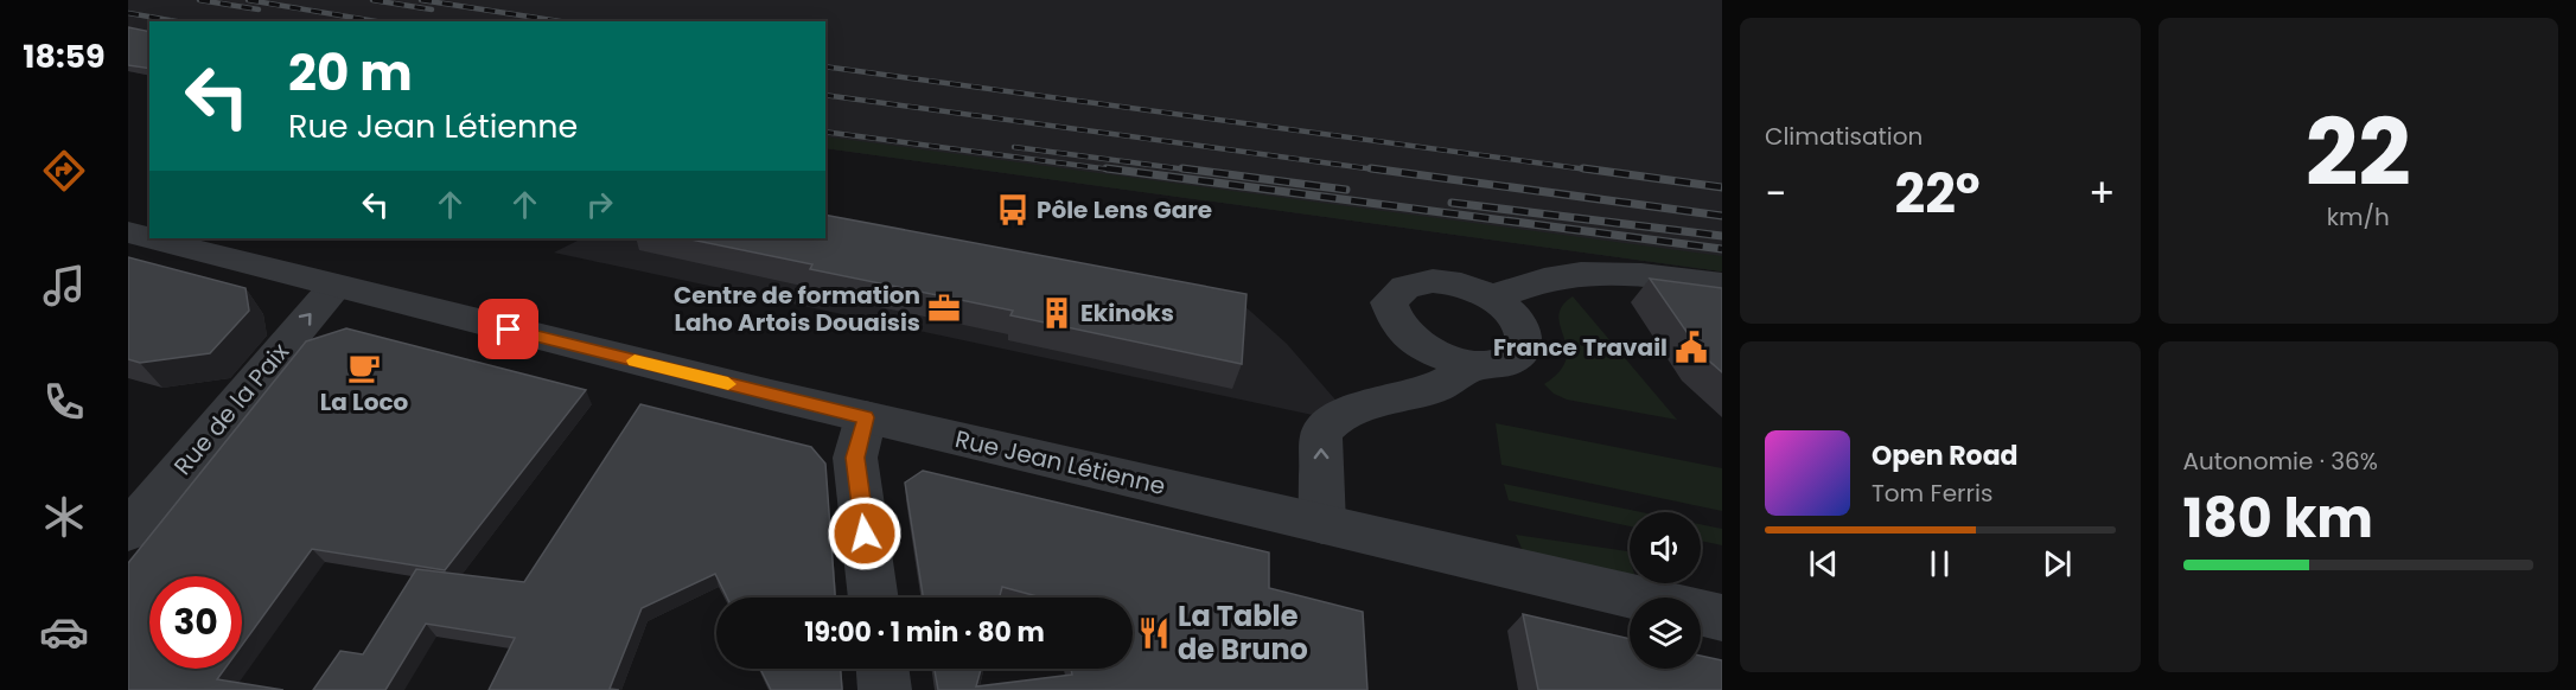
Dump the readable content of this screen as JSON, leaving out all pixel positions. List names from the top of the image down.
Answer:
{
  "streets": {
    "street": ["Rue de la Paix", "Rue Jean Létienne"]
  },
  "crossings": [
    ["Rue de la Paix", "Rue Jean Létienne"]
  ],
  "one_way": ["Rue de la Paix"],
  "places": {
    "bus stop": ["Pôle Lens Gare"],
    "office": ["Centre de formation Laho Artois Douaisis"],
    "building": ["Ekinoks"],
    "public building": ["France Travail"],
    "cafe": ["La Loco"],
    "restaurant": ["La Table de Bruno"]
  },
  "page": {
    "tabs": "18:59",
    "tile": [
      "Climatisation",
      ["22", "km/h"],
      ["Autonomie · 36%", "180 km"]
    ],
    "turn": ["20 m", "Rue Jean Létienne"],
    "heat": ["−", "22°", "+"],
    "song": ["Open Road", "Tom Ferris"],
    "limit": "30",
    "trip": "19:00 · 1 min · 80 m"
  }
}
